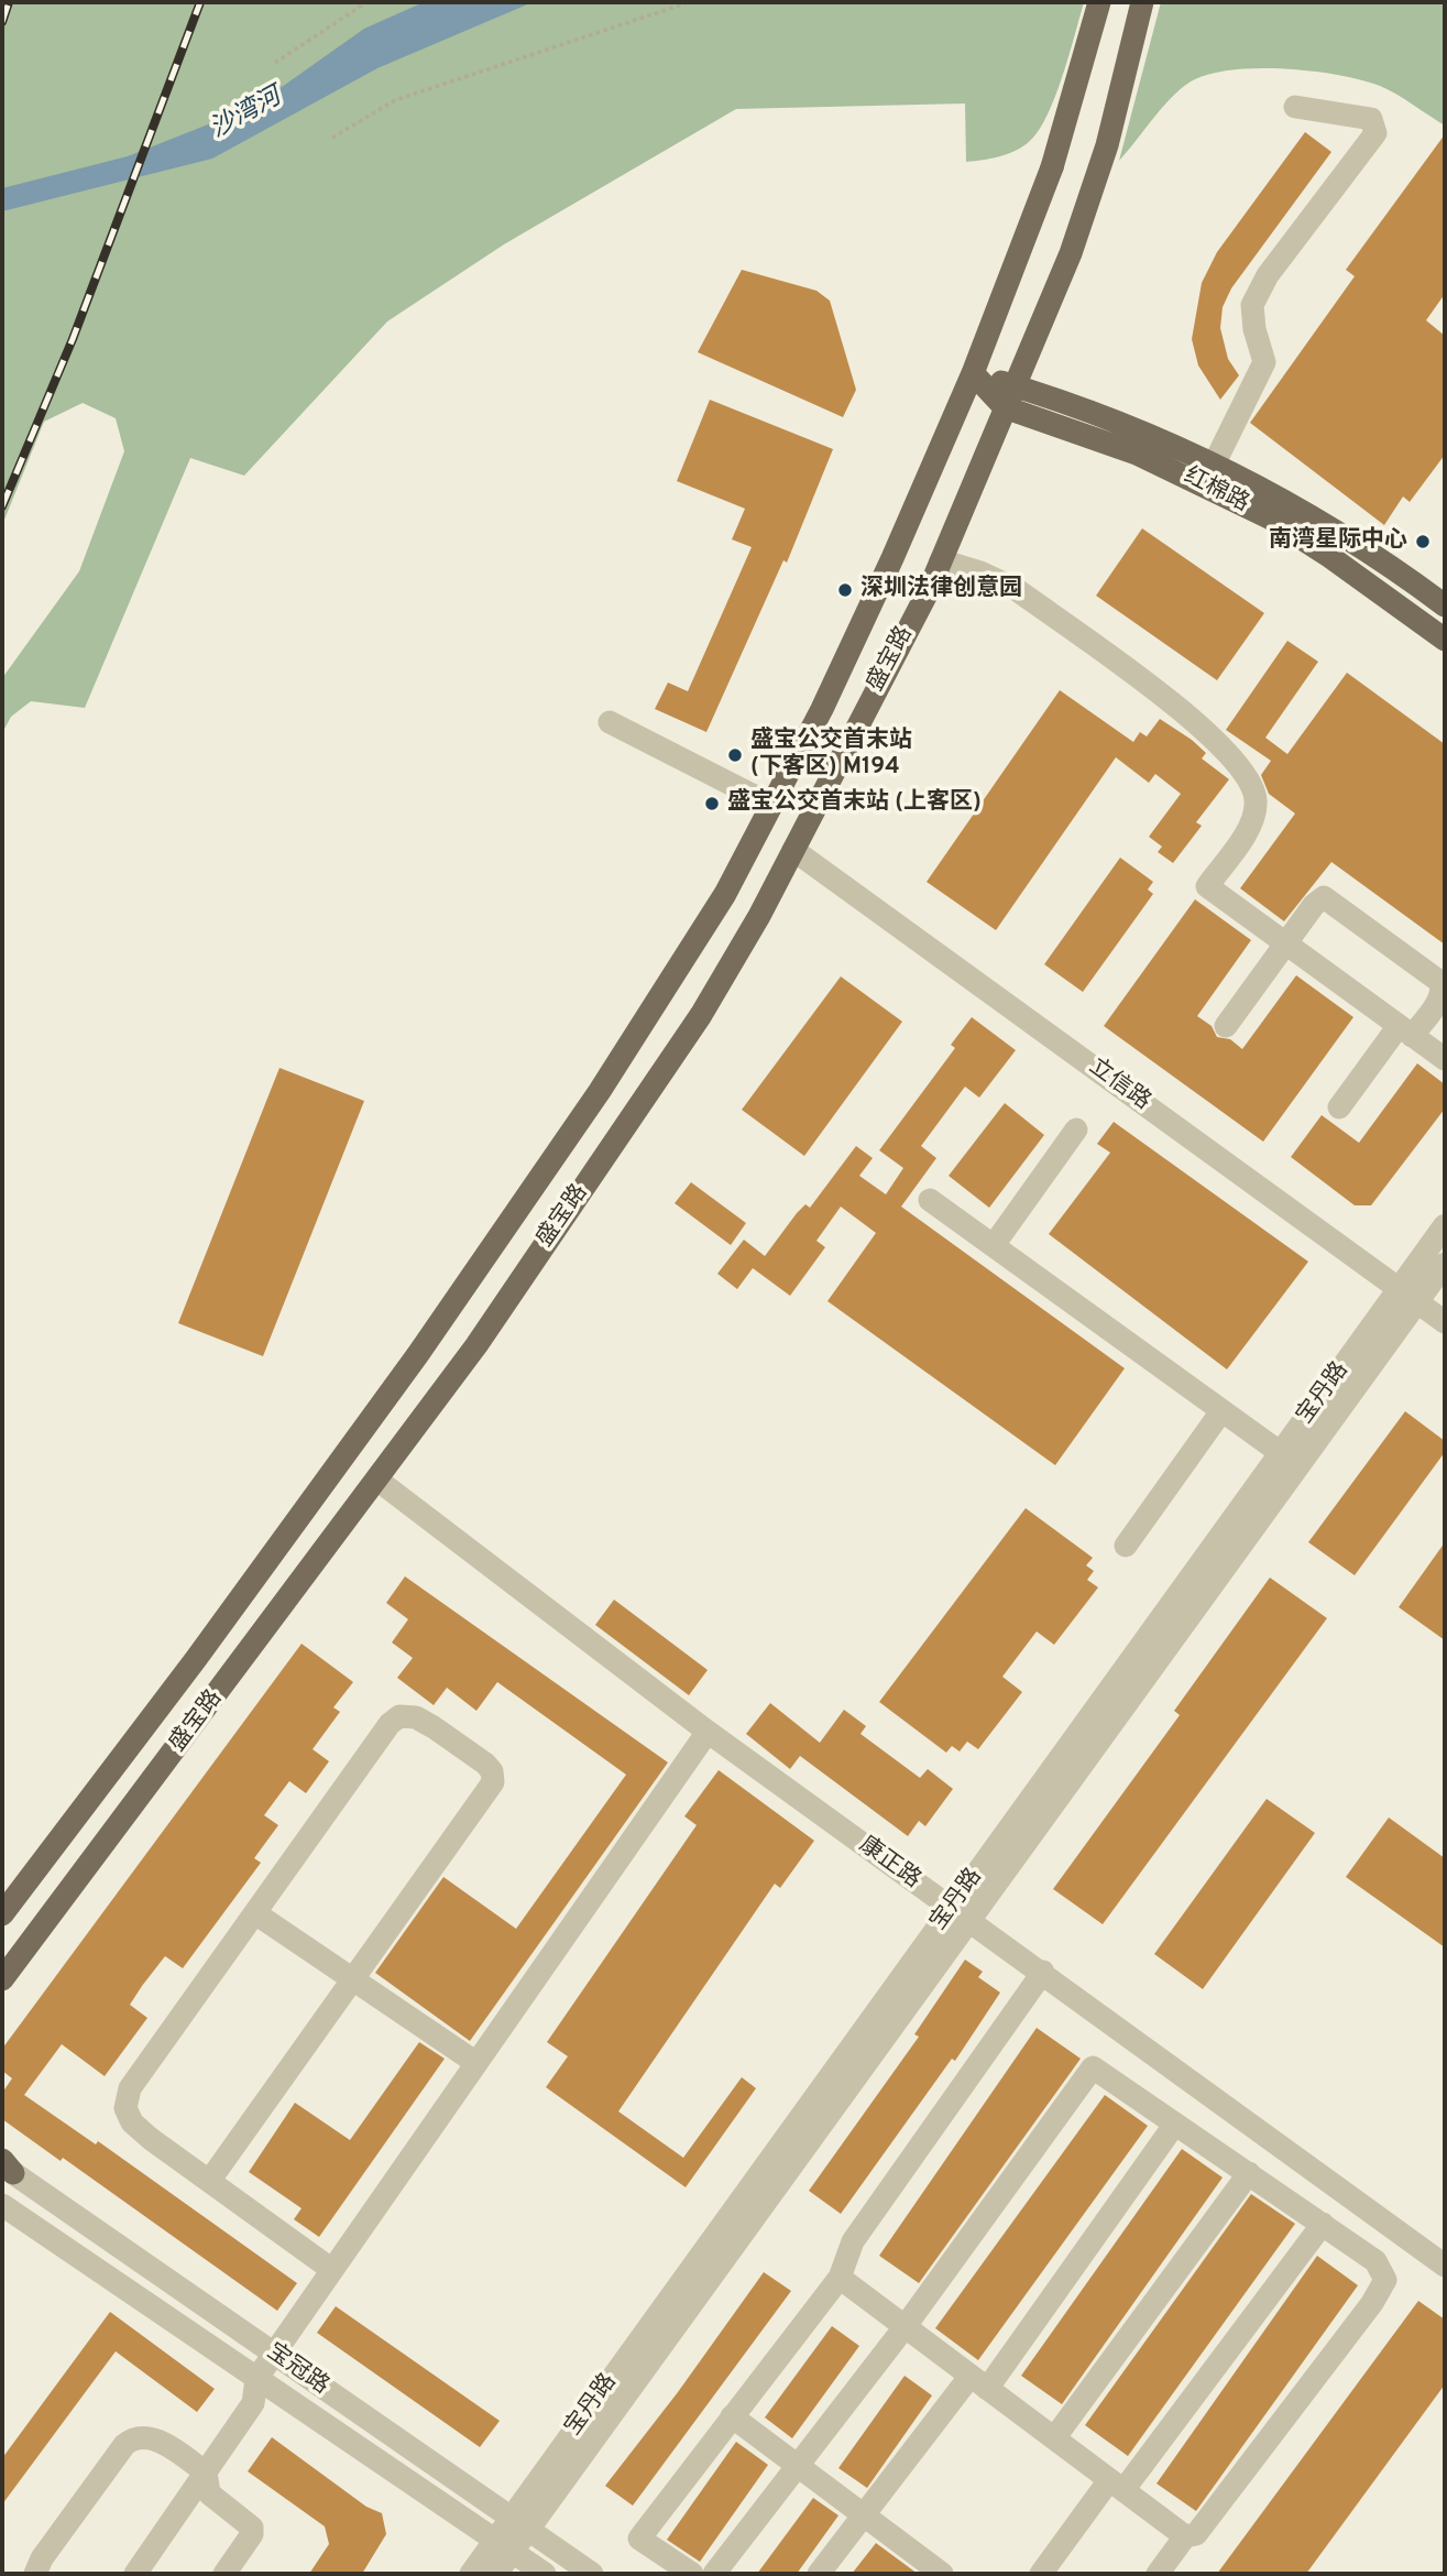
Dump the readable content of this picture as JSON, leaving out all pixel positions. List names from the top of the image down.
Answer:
{
  "streets": {
    "main road": ["红棉路", "盛宝路"],
    "street": [
      "立信路",
      "宝丹路",
      "康正路",
      "宝冠路"
    ]
  },
  "crossings": [
    ["红棉路", "盛宝路"],
    ["盛宝路", "立信路"],
    ["盛宝路", "康正路"],
    ["立信路", "宝丹路"],
    ["宝丹路", "康正路"],
    ["宝丹路", "宝冠路"]
  ],
  "water": ["沙湾河"],
  "places": [
    "南湾星际中心",
    "深圳法律创意园",
    "盛宝公交首末站 (下客区) M194",
    "盛宝公交首末站 (上客区)"
  ]
}
